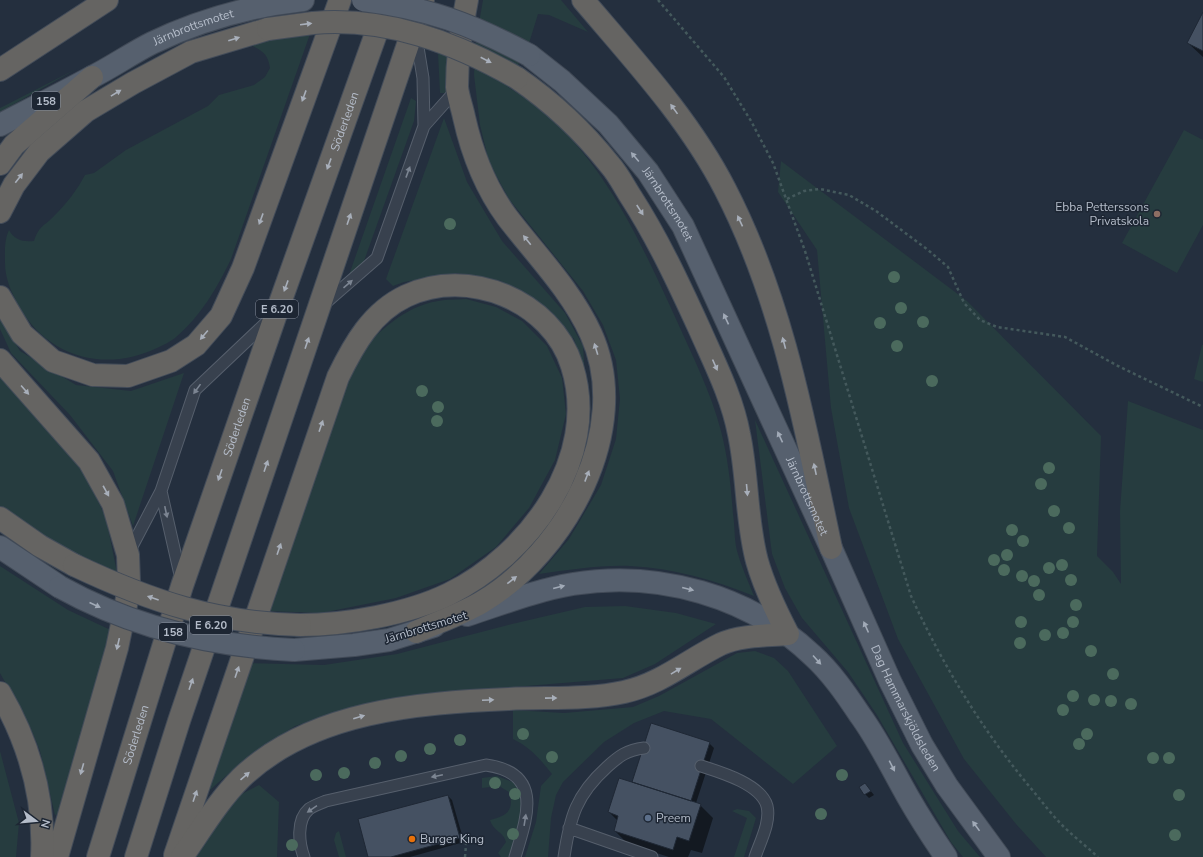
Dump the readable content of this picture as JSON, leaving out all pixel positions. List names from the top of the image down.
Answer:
{
  "streets": {
    "highway": ["Söderleden", "E 6.20"],
    "main road": ["Järnbrottsmotet", "158", "Dag Hammarskjöldsleden"]
  },
  "crossings": [
    ["Järnbrottsmotet", "158"],
    ["Järnbrottsmotet", "Dag Hammarskjöldsleden"]
  ],
  "places": ["Ebba Petterssons Privatskola", "Preem", "Burger King"],
  "north": "right"
}
